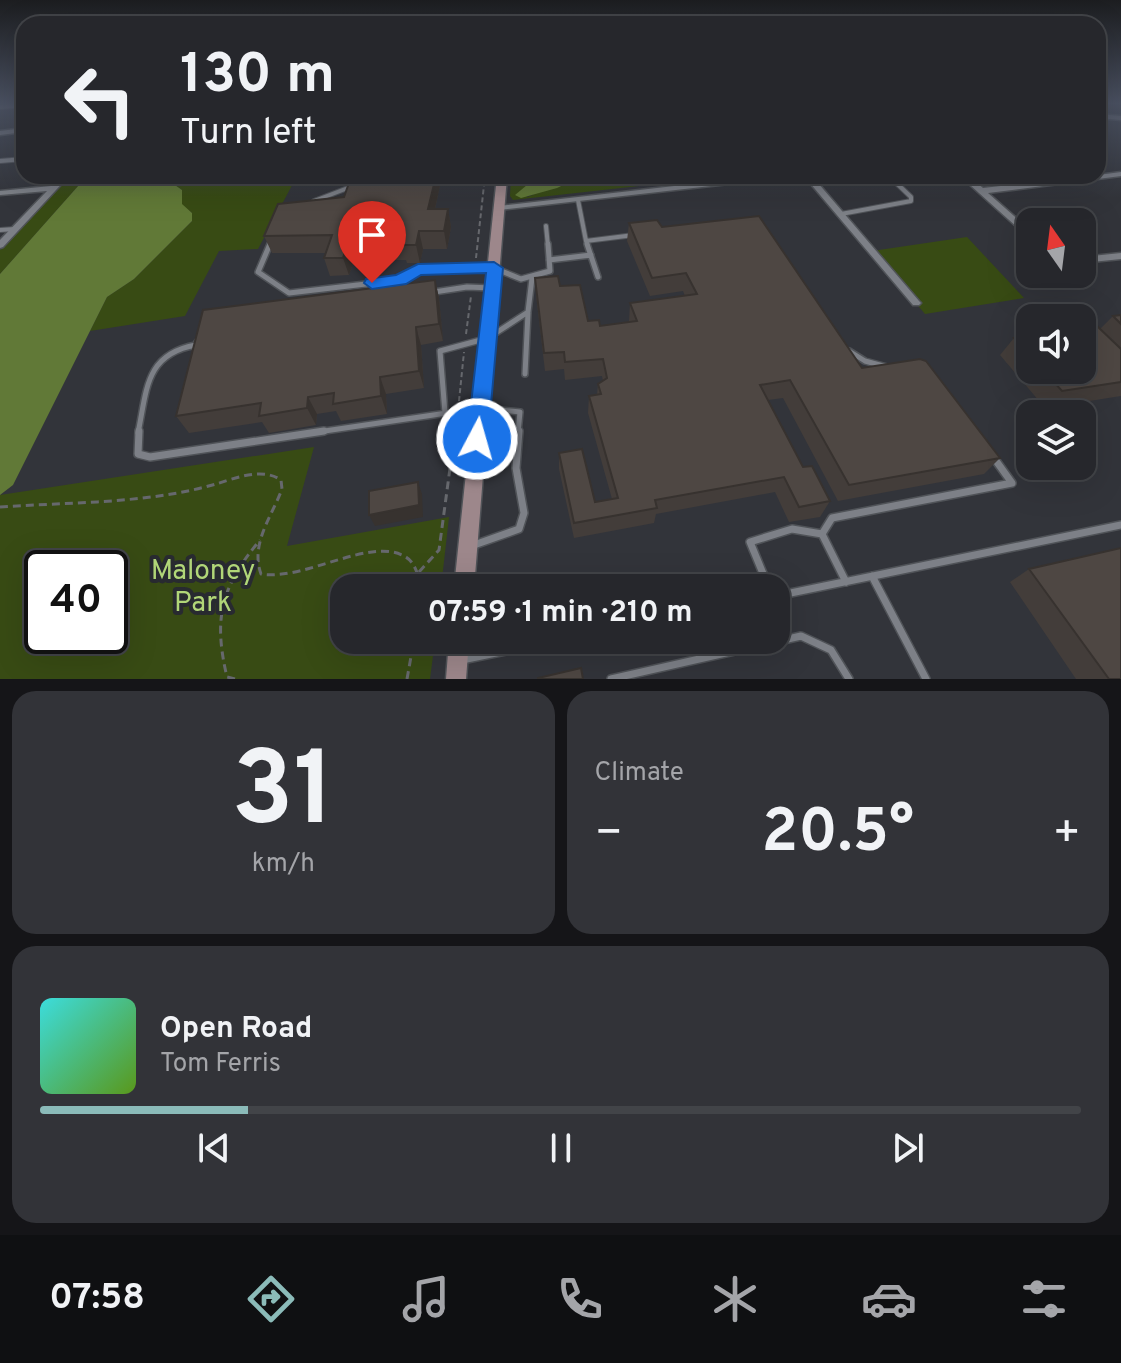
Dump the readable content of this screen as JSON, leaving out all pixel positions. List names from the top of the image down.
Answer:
{
  "parks": ["Maloney Park"],
  "north": "top",
  "page": {
    "turn": ["130 m", "Turn left"],
    "limit": "40",
    "trip": "07:59 · 1 min · 210 m",
    "tile": [
      ["31", "km/h"],
      "Climate"
    ],
    "heat": ["−", "20.5°", "+"],
    "song": ["Open Road", "Tom Ferris"],
    "tabs": "07:58"
  }
}
